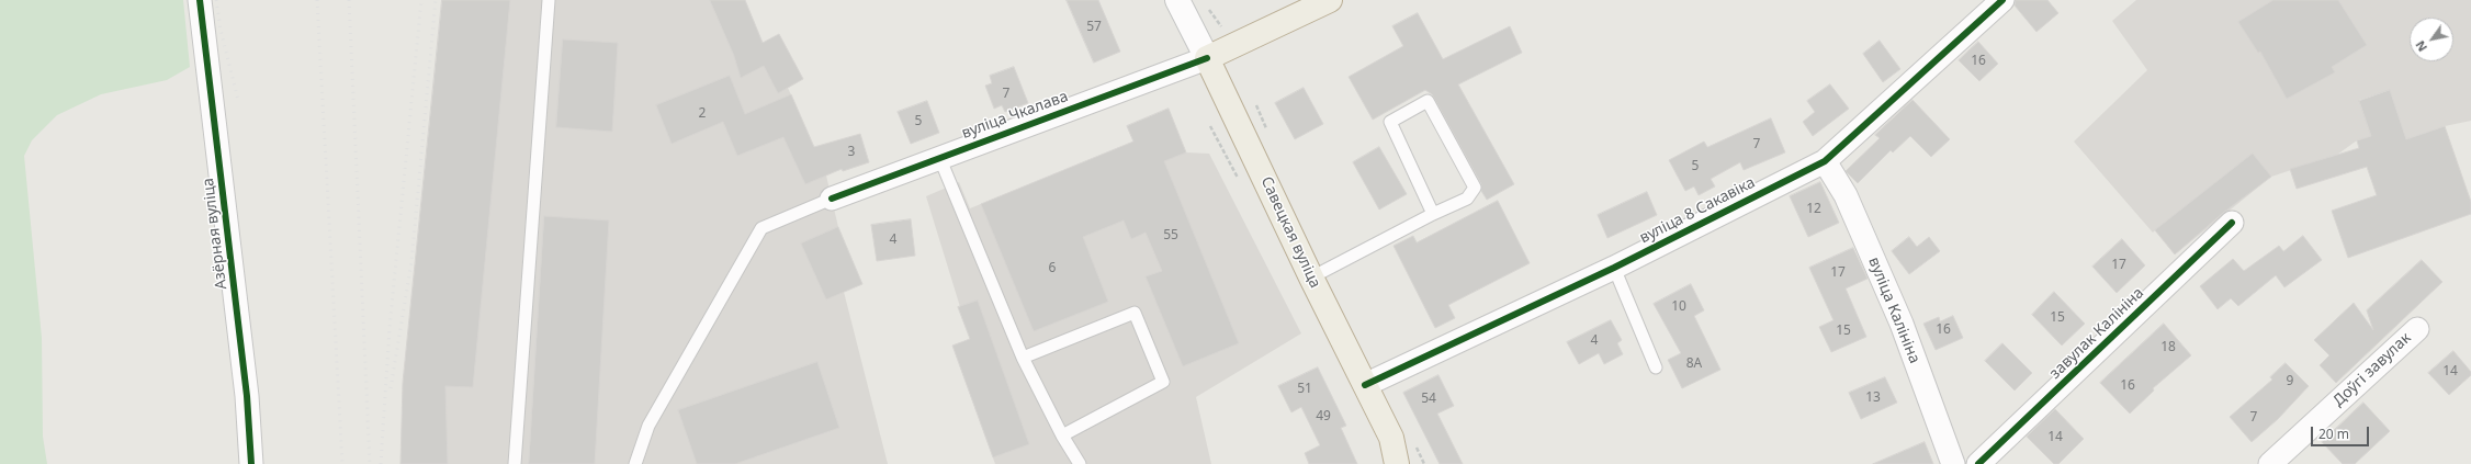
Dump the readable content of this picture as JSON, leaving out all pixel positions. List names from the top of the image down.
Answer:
{
  "streets": {
    "highway": ["вуліца Чкалава", "Савецкая вуліца"],
    "street": [
      "вуліца 8 Сакавіка",
      "Азёрная вуліца",
      "вуліца Калініна",
      "завулак Калініна",
      "Доўгі завулак"
    ]
  },
  "crossings": [
    ["вуліца Чкалава", "Савецкая вуліца"],
    ["вуліца 8 Сакавіка", "Савецкая вуліца"],
    ["вуліца 8 Сакавіка", "вуліца Калініна"]
  ],
  "house_numbers": [
    "57",
    "16",
    "7",
    "2",
    "5",
    "7",
    "3",
    "5",
    "12",
    "55",
    "4",
    "17",
    "6",
    "17",
    "10",
    "15",
    "16",
    "15",
    "4",
    "18",
    "8А",
    "14",
    "9",
    "16",
    "51",
    "13",
    "54",
    "49",
    "7",
    "14"
  ],
  "scale_bar": "20 m",
  "north": "bottom left"
}
